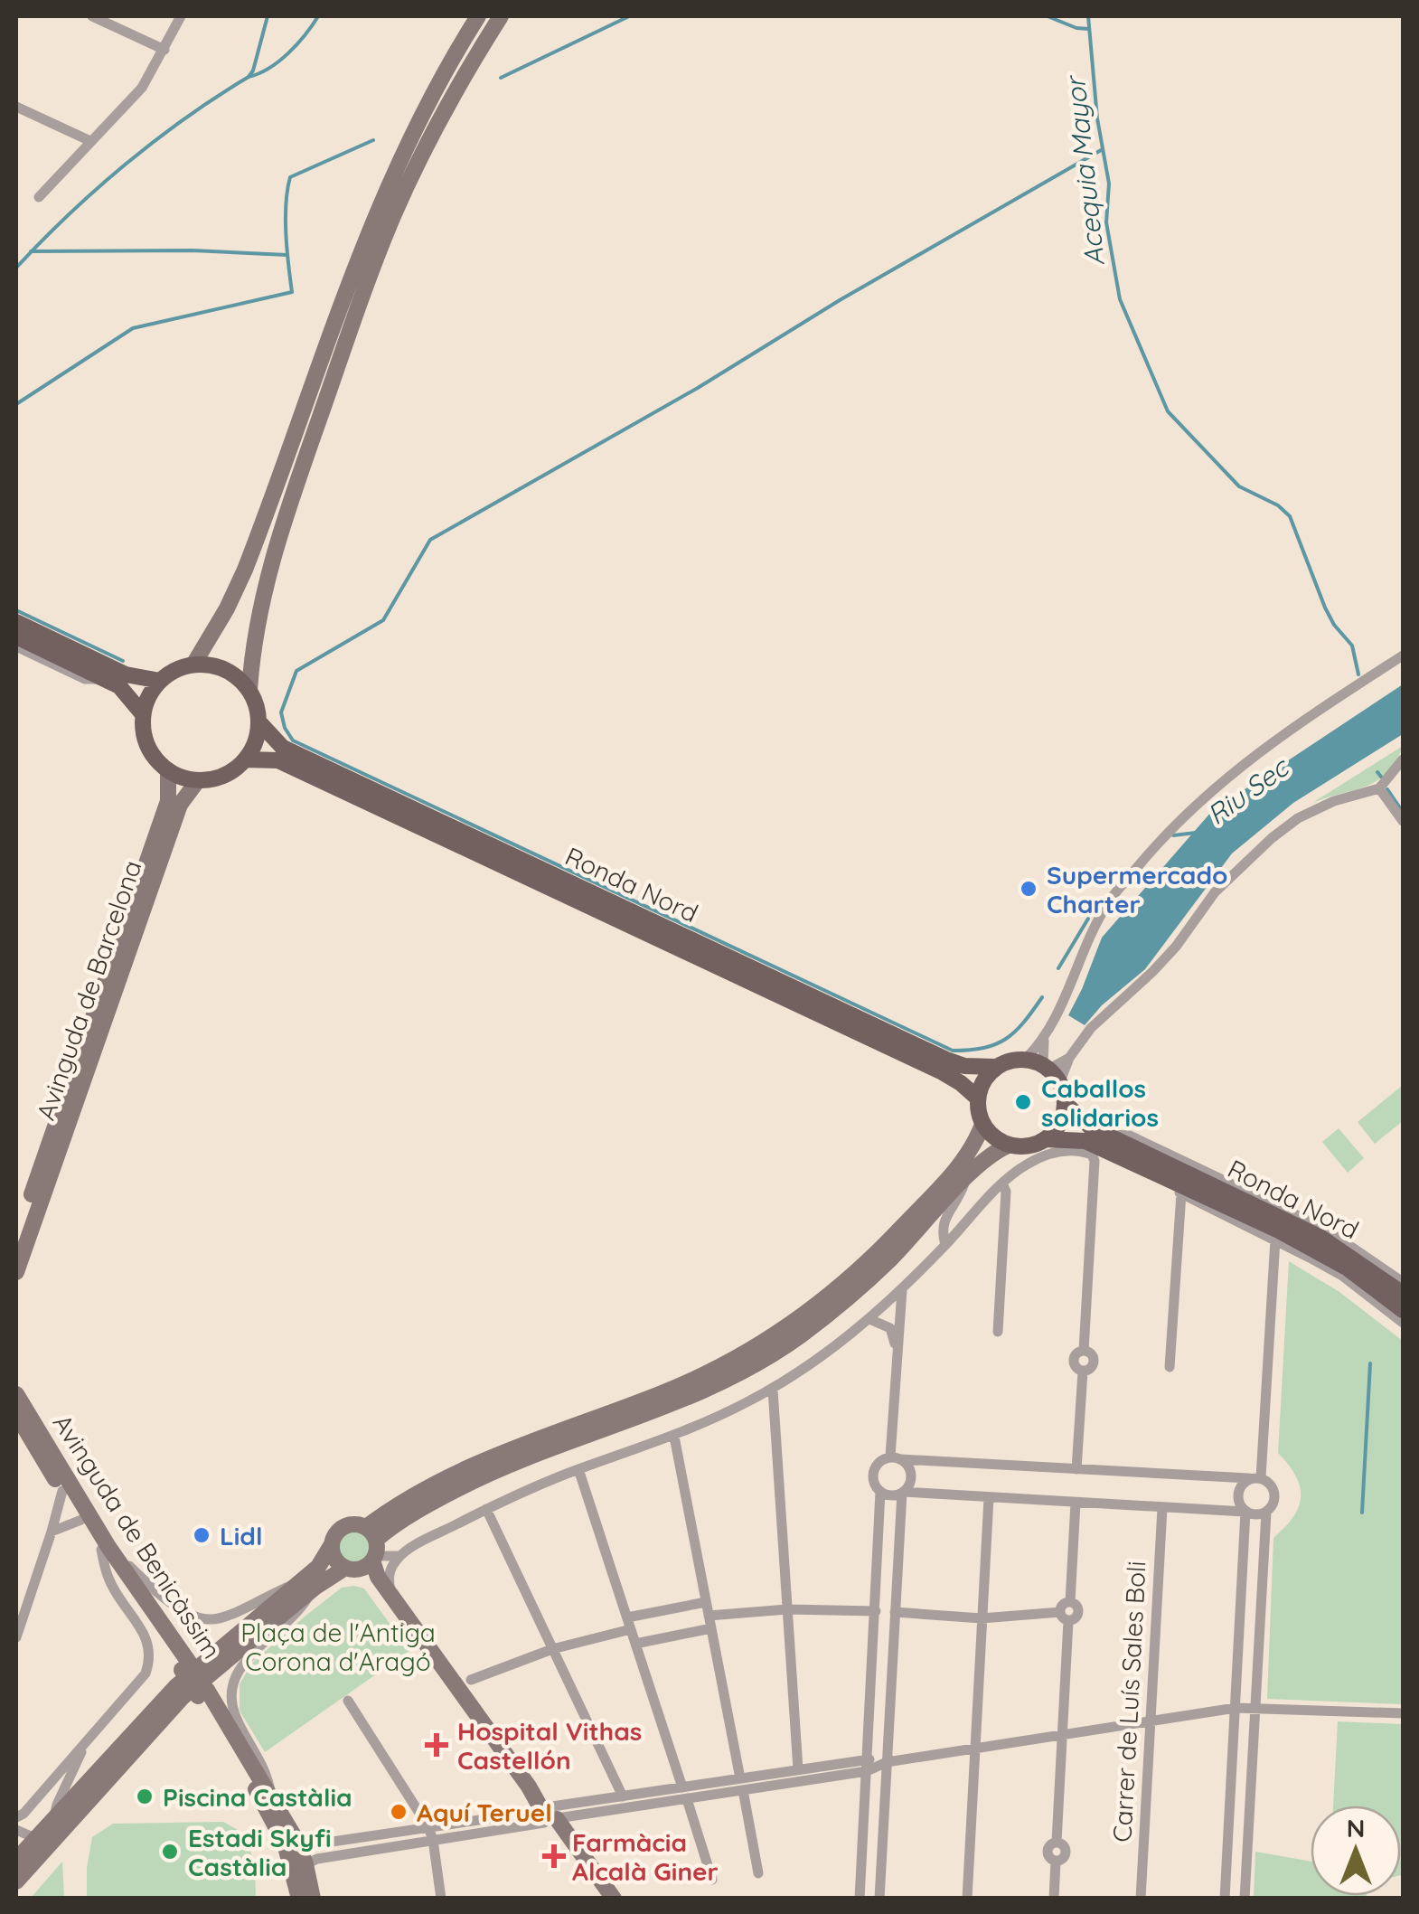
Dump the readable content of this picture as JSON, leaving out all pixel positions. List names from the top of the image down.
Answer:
{
  "streets": {
    "main road": ["Ronda Nord", "Avinguda de Barcelona", "Avinguda de Benicàssim"],
    "street": ["Carrer de Luís Sales Boli"]
  },
  "crossings": [
    ["Ronda Nord", "Avinguda de Barcelona"]
  ],
  "water": ["Acequia Mayor", "Riu Sec"],
  "parks": ["Plaça de l'Antiga Corona d'Aragó"],
  "places": {
    "other": [
      "Supermercado Charter",
      "Caballos solidarios",
      "Lidl",
      "Piscina Castàlia",
      "Aquí Teruel",
      "Estadi Skyfi Castàlia"
    ],
    "health": ["Hospital Vithas Castellón", "Farmàcia Alcalà Giner"]
  },
  "north": "top"
}
